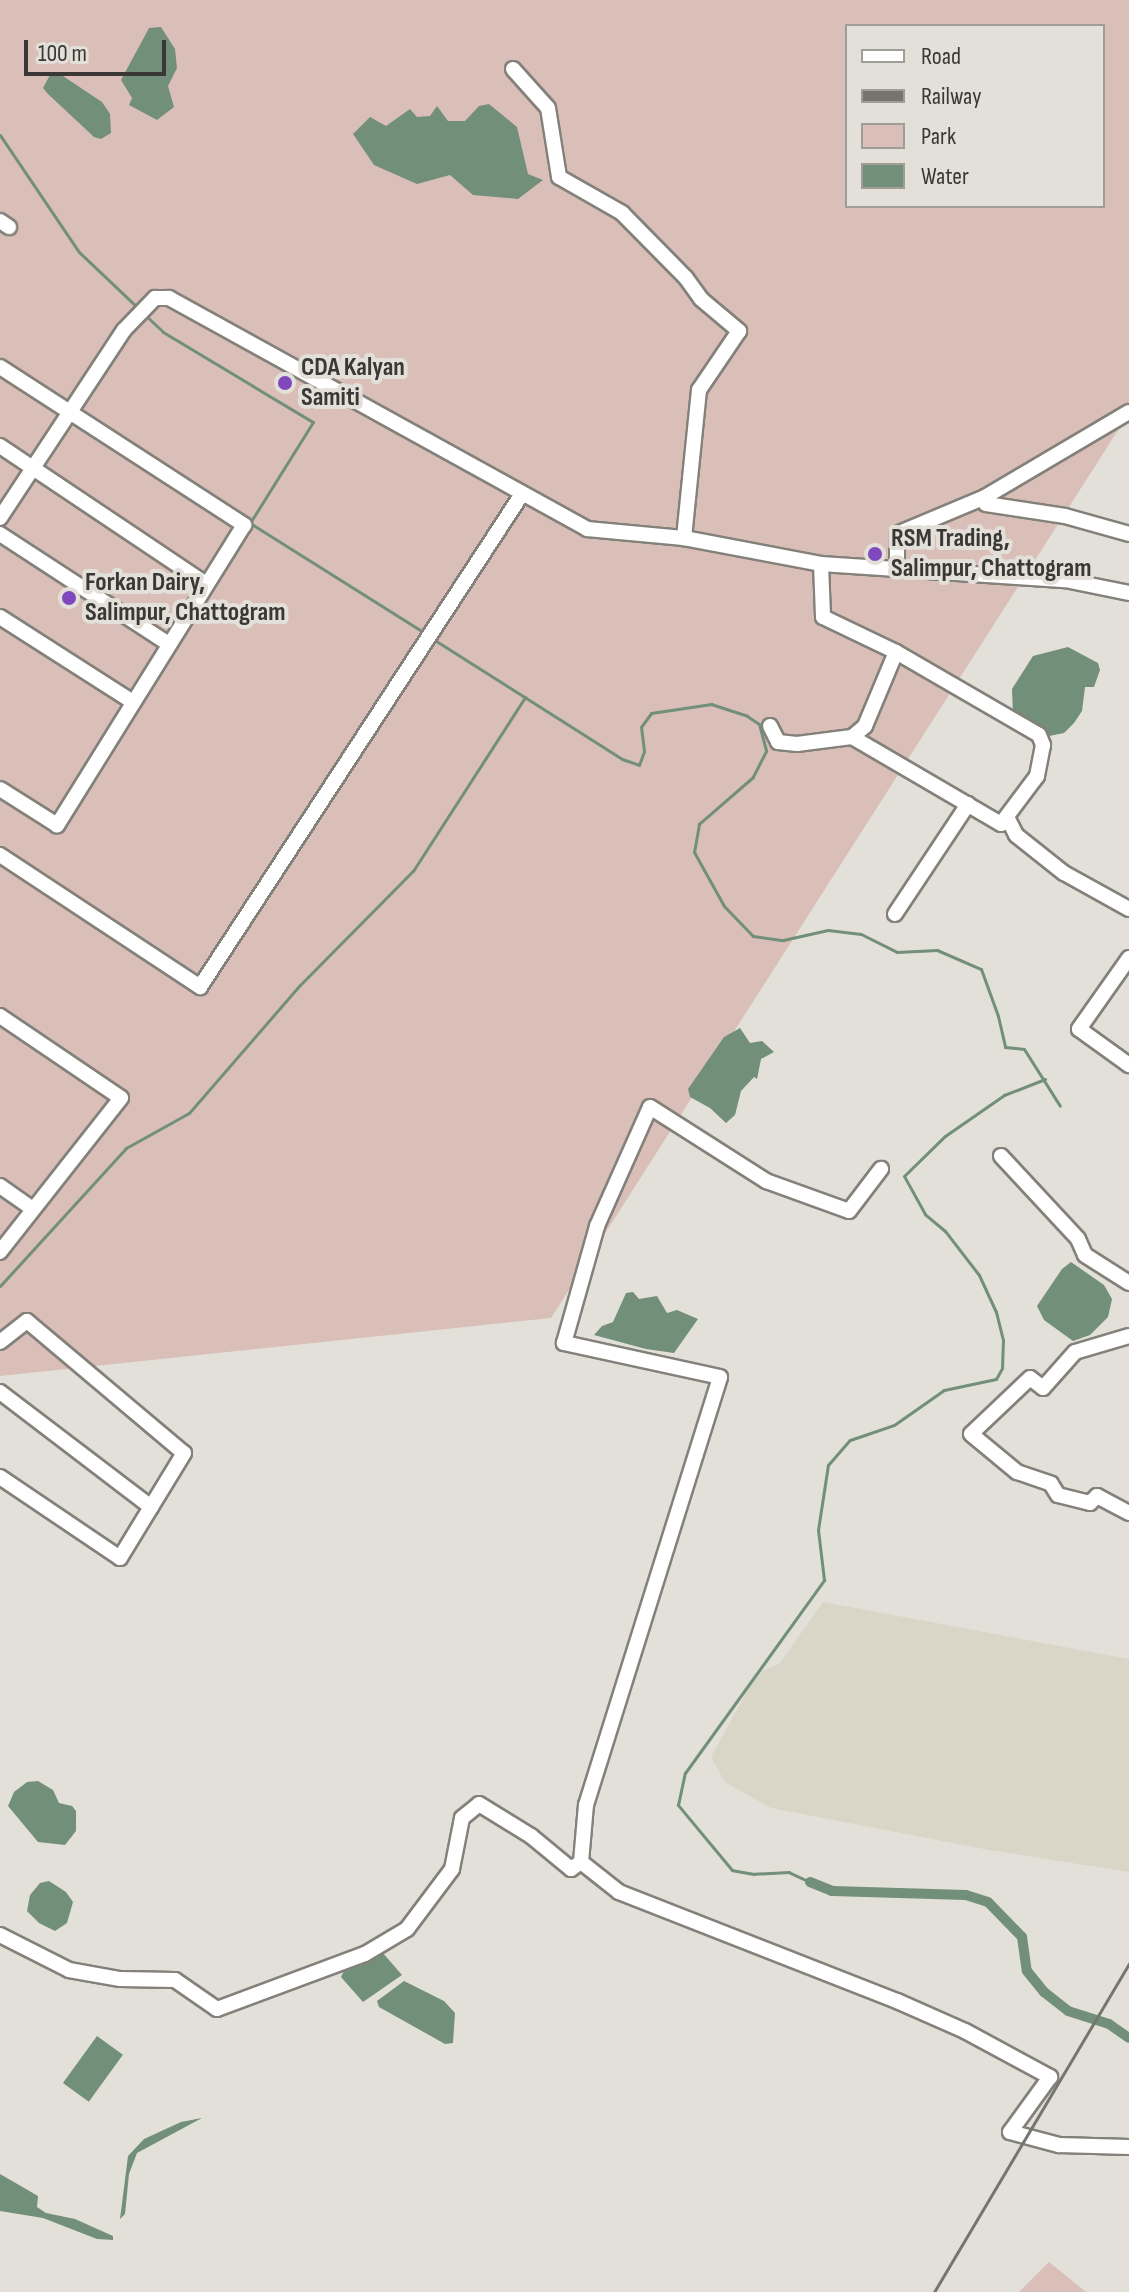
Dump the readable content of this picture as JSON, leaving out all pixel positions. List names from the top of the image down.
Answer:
{
  "places": ["CDA Kalyan Samiti", "RSM Trading, Salimpur, Chattogram", "Forkan Dairy, Salimpur, Chattogram"],
  "legend": [
    "Road",
    "Railway",
    "Park",
    "Water"
  ],
  "scale_bar": "100 m"
}
